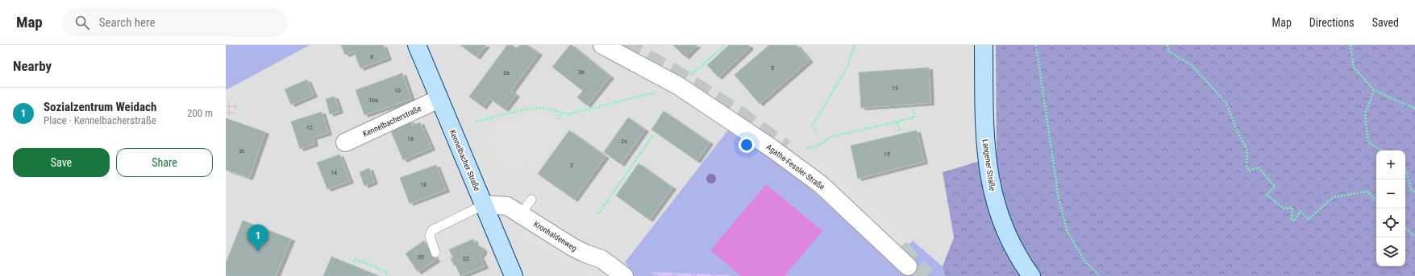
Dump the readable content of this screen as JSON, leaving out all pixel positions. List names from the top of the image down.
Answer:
{
  "streets": {
    "main road": ["Kennelbacher Straße", "Langener Straße"],
    "street": ["Kennelbacherstraße", "Agathe-Fessler-Straße", "Kronhaldenweg"]
  },
  "crossings": [
    ["Kennelbacherstraße", "Kennelbacher Straße"],
    ["Kennelbacher Straße", "Kronhaldenweg"]
  ],
  "house_numbers": [
    "8",
    "5",
    "3b",
    "3a",
    "13",
    "10",
    "10a",
    "12",
    "16",
    "2a",
    "3c",
    "15",
    "2",
    "14",
    "18",
    "20",
    "22"
  ],
  "page": {
    "header": "Map",
    "search": "Search here",
    "nav": ["Map", "Directions", "Saved"],
    "heading": "Nearby",
    "list": [
      {
        "mark": "1",
        "name": "Sozialzentrum Weidach",
        "note": "Place · Kennelbacherstraße",
        "value": "200 m"
      }
    ],
    "buttons": ["Save", "Share"],
    "map_buttons": ["+", "−"],
    "pins": "1"
  }
}
